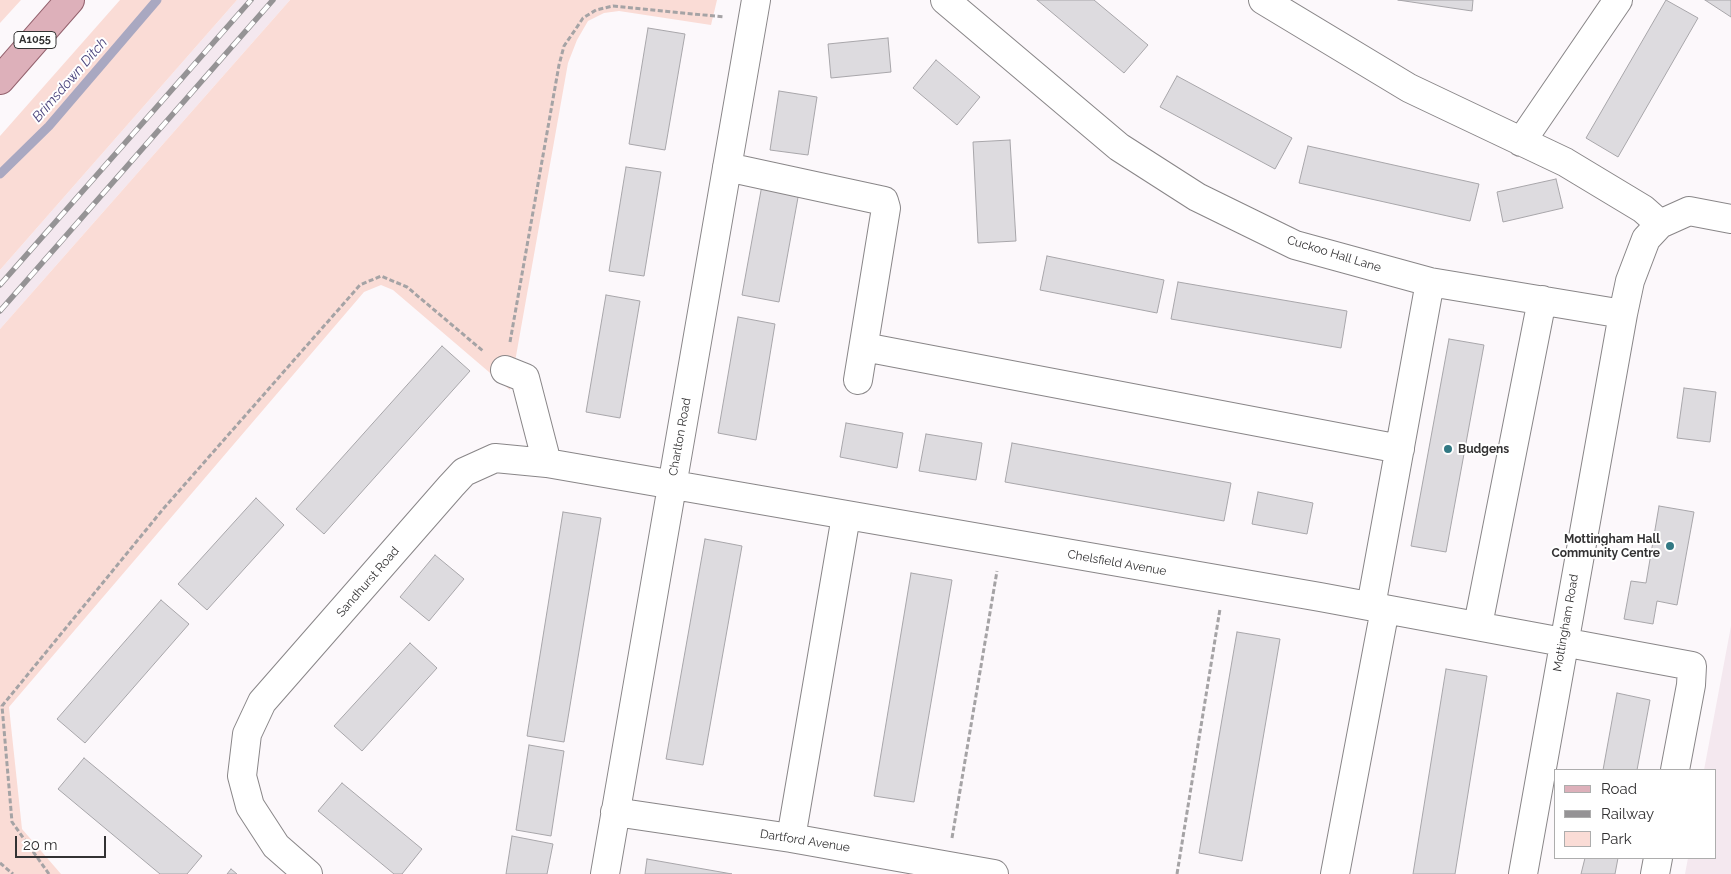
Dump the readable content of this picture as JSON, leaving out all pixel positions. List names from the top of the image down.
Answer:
{
  "streets": {
    "main road": ["A1055"],
    "street": [
      "Cuckoo Hall Lane",
      "Charlton Road",
      "Chelsfield Avenue",
      "Sandhurst Road",
      "Mottingham Road",
      "Dartford Avenue"
    ]
  },
  "crossings": [
    ["Cuckoo Hall Lane", "Mottingham Road"],
    ["Charlton Road", "Chelsfield Avenue"],
    ["Charlton Road", "Sandhurst Road"],
    ["Charlton Road", "Dartford Avenue"],
    ["Chelsfield Avenue", "Sandhurst Road"],
    ["Chelsfield Avenue", "Mottingham Road"]
  ],
  "water": ["Brimsdown Ditch"],
  "places": ["Budgens", "Mottingham Hall Community Centre"],
  "legend": ["Road", "Railway", "Park"],
  "scale_bar": "20 m"
}
